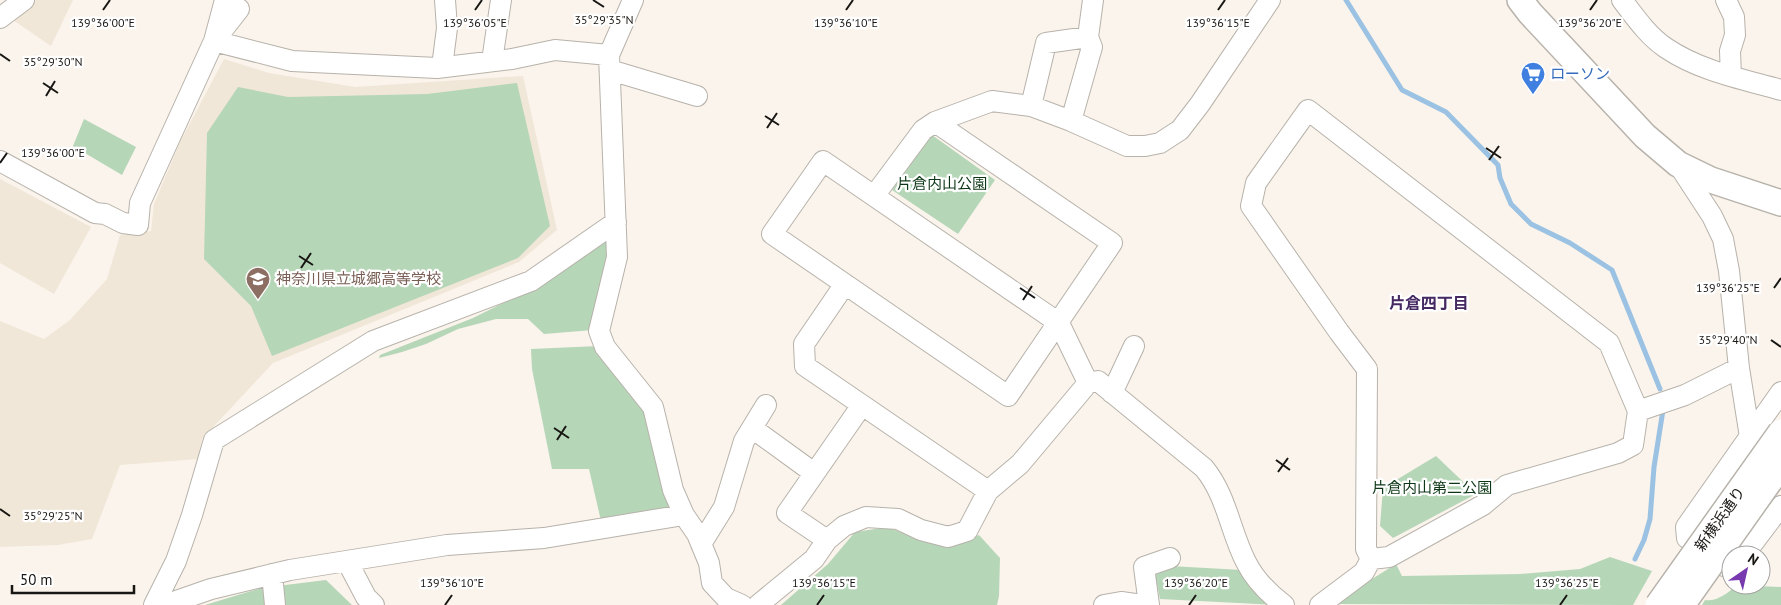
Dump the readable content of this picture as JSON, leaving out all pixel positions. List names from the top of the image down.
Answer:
{
  "streets": {
    "street": ["新横浜通り"]
  },
  "districts": ["片倉四丁目"],
  "parks": ["片倉内山公園", "片倉内山第二公園"],
  "places": {
    "supermarket": ["ローソン"],
    "school or university": ["神奈川県立城郷高等学校"]
  },
  "scale_bar": "50 m",
  "north": "top right",
  "coordinates": [
    "35°29'35\"N",
    "139°36'00\"E",
    "139°36'05\"E",
    "139°36'10\"E",
    "139°36'15\"E",
    "139°36'20\"E",
    "35°29'30\"N",
    "139°36'25\"E",
    "35°29'40\"N",
    "35°29'25\"N"
  ]
}
